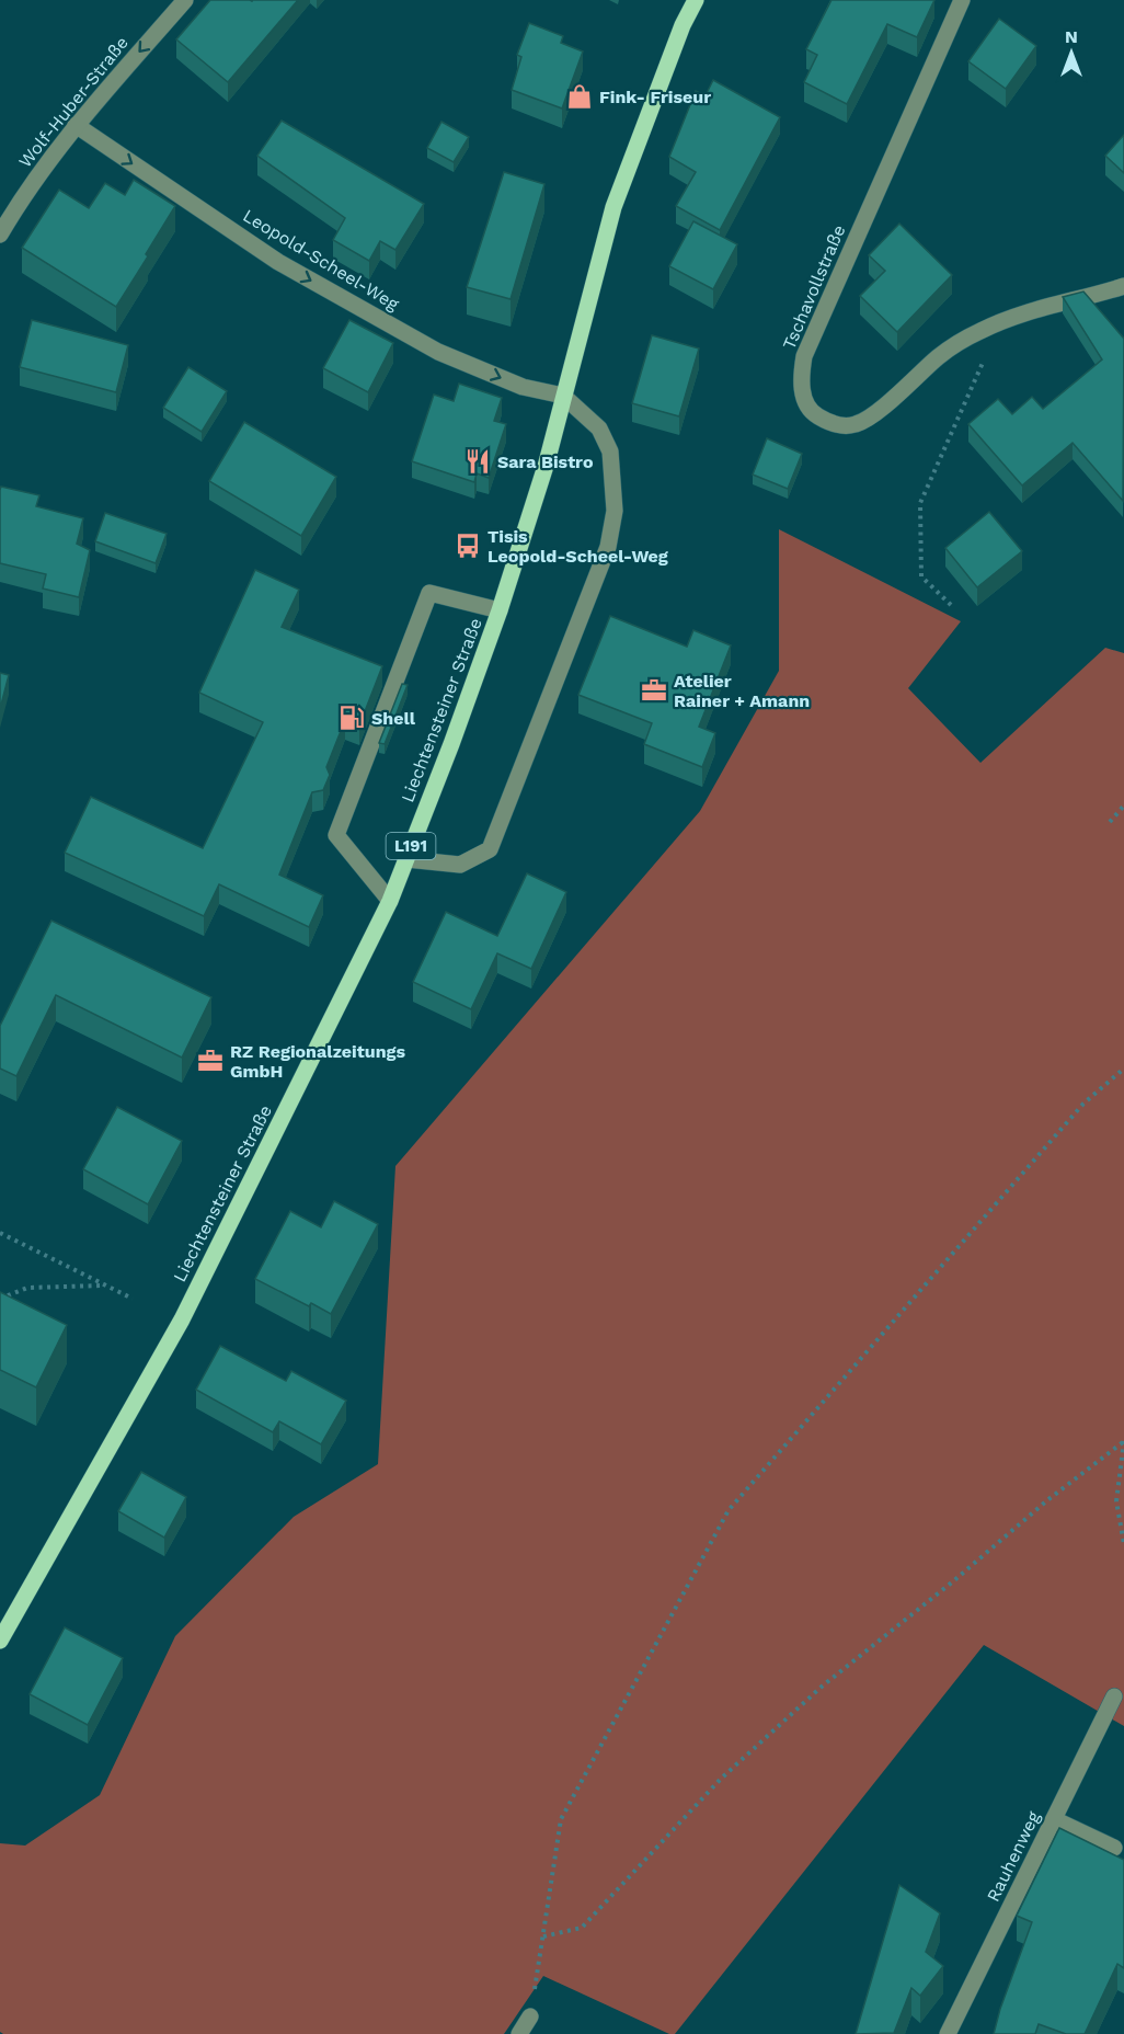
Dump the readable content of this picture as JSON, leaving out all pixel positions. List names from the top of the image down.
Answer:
{
  "streets": {
    "main road": ["Liechtensteiner Straße", "L191"],
    "street": [
      "Wolf-Huber-Straße",
      "Leopold-Scheel-Weg",
      "Tschavollstraße",
      "Rauhenweg"
    ]
  },
  "crossings": [
    ["Wolf-Huber-Straße", "Leopold-Scheel-Weg"],
    ["Leopold-Scheel-Weg", "Liechtensteiner Straße"]
  ],
  "one_way": ["Wolf-Huber-Straße", "Leopold-Scheel-Weg"],
  "places": {
    "shop": ["Fink- Friseur"],
    "restaurant": ["Sara Bistro"],
    "bus stop": ["Tisis Leopold-Scheel-Weg"],
    "office": ["Atelier Rainer + Amann", "RZ Regionalzeitungs GmbH"],
    "fuel station": ["Shell"]
  },
  "north": "top"
}
